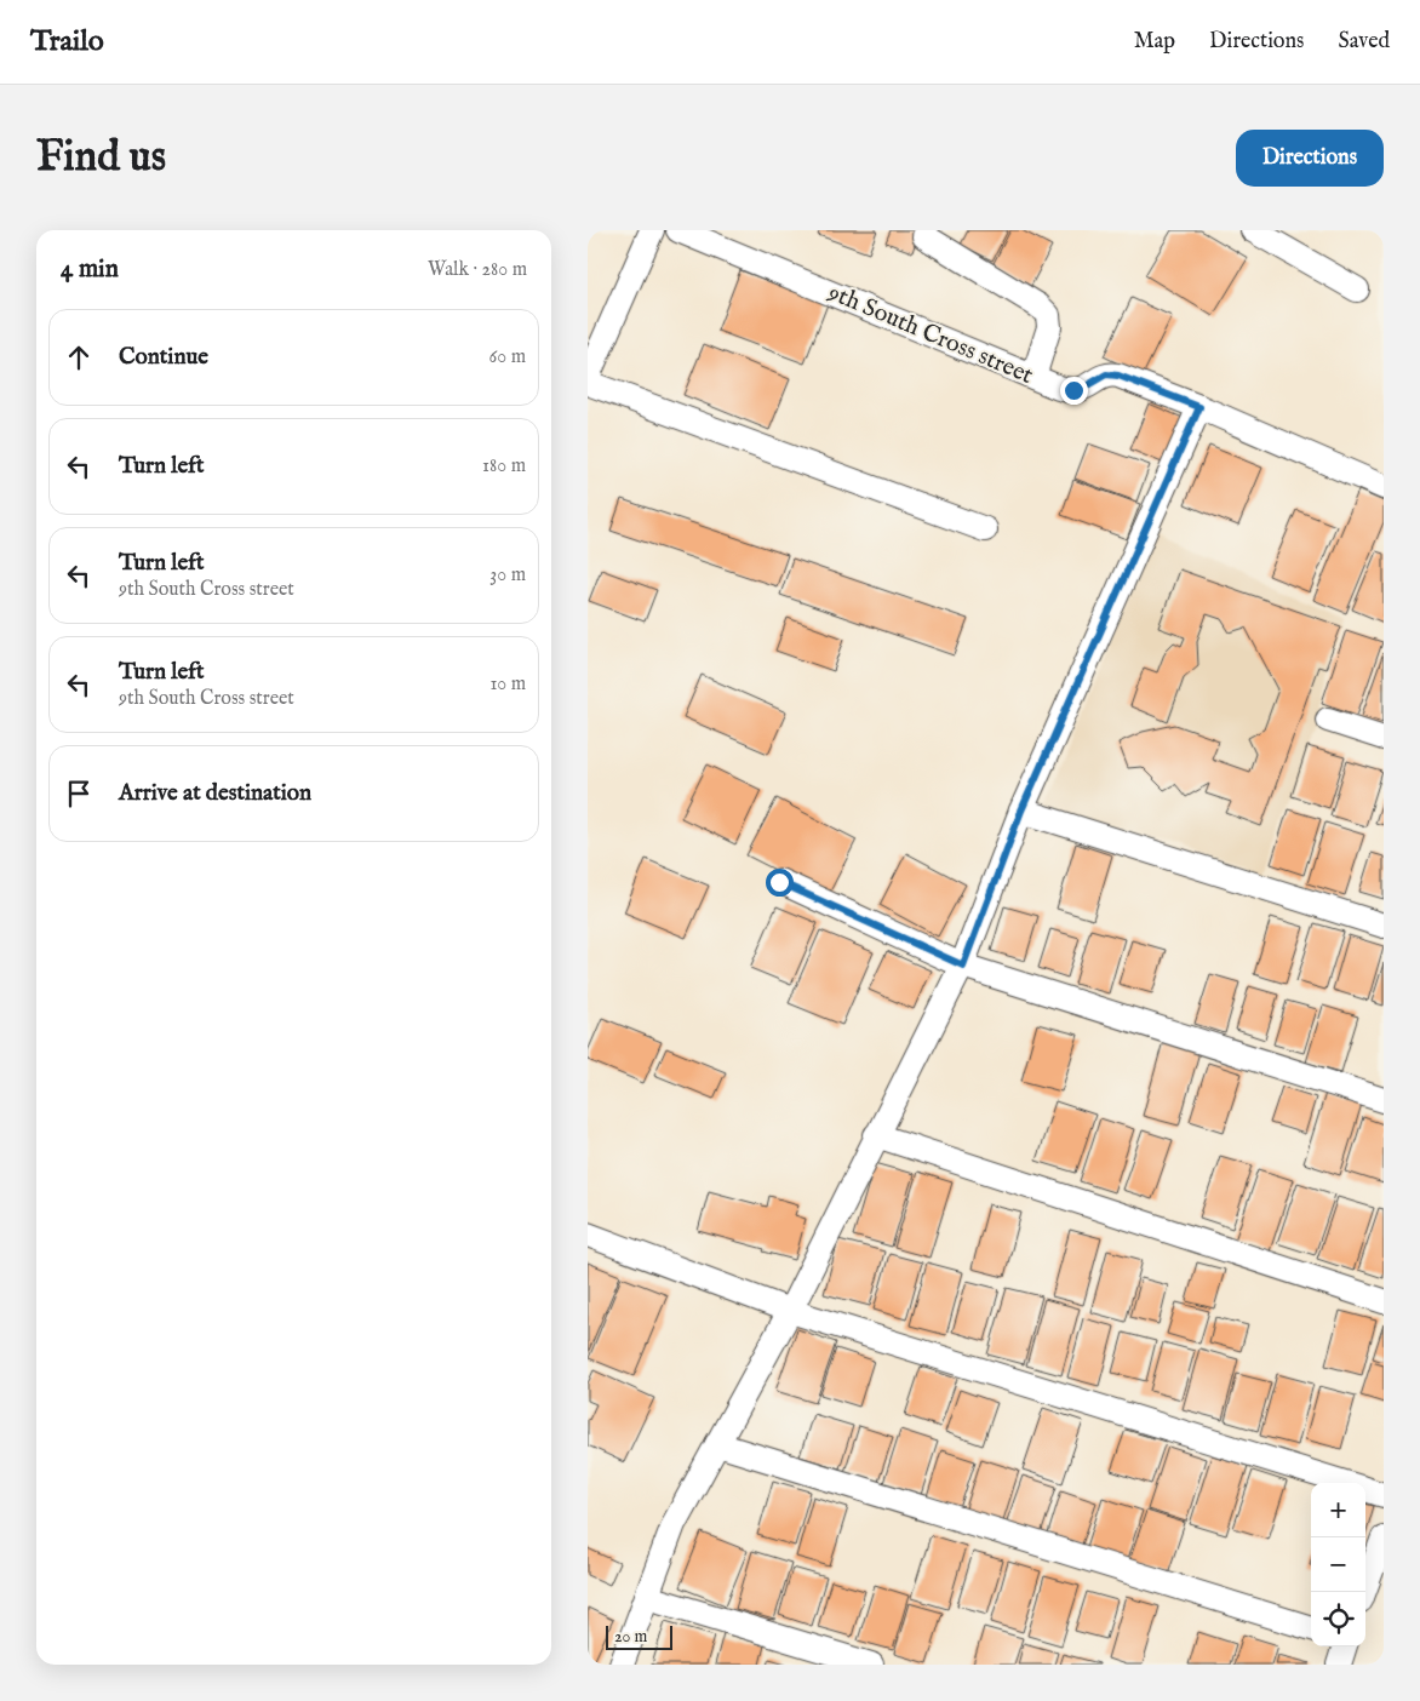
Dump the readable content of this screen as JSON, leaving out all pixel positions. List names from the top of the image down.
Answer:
{
  "streets": {
    "street": ["9th South Cross street"]
  },
  "scale_bar": "20 m",
  "page": {
    "header": "Trailo",
    "nav": ["Map", "Directions", "Saved"],
    "buttons": "Directions",
    "title": "Find us",
    "heading": ["4 min", "Walk · 280 m"],
    "list": [
      ["Continue", "60 m"],
      ["Turn left", "180 m"],
      ["Turn left", "9th South Cross street", "30 m"],
      ["Turn left", "9th South Cross street", "10 m"],
      "Arrive at destination"
    ],
    "map_buttons": ["+", "−"],
    "scale": "20 m"
  }
}
